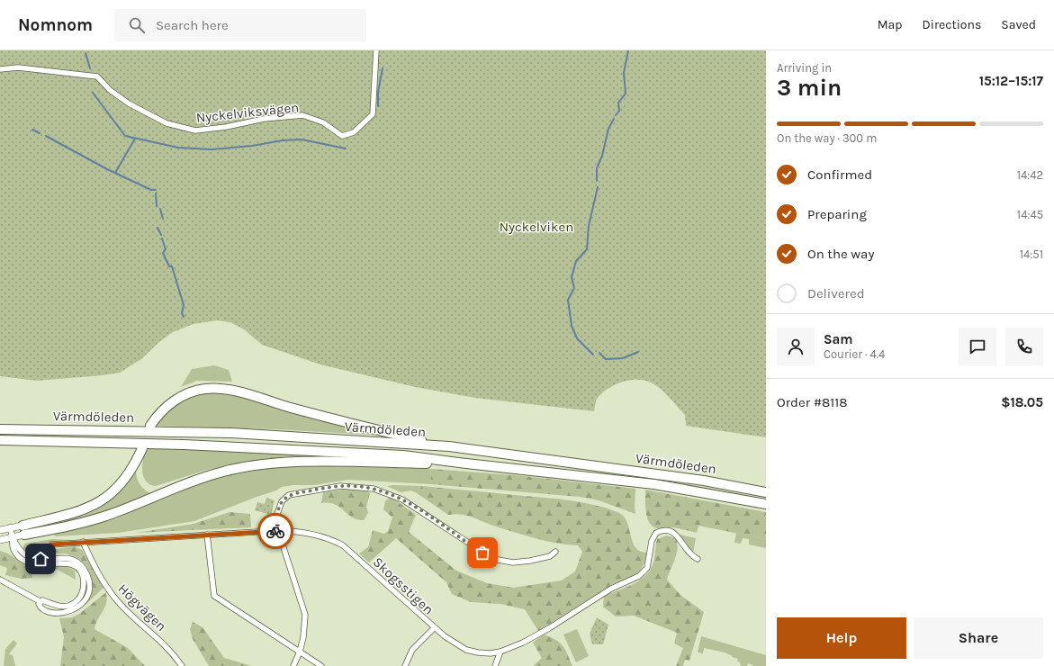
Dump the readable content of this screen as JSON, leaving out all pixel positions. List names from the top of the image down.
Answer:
{
  "streets": {
    "highway": ["Värmdöleden"],
    "street": ["Nyckelviksvägen", "Skogsstigen", "Högvägen"]
  },
  "crossings": [
    ["Skogsstigen", "Högvägen"]
  ],
  "parks": ["Nyckelviken"],
  "page": {
    "header": "Nomnom",
    "search": "Search here",
    "nav": ["Map", "Directions", "Saved"],
    "heading": ["3 min", "Arriving in", "15:12–15:17"],
    "panel": [
      "Sam",
      "Courier · 4.4",
      "Order #8118",
      "$18.05"
    ],
    "bar": "On the way · 300 m",
    "list": [
      ["Confirmed", "14:42"],
      ["Preparing", "14:45"],
      ["On the way", "14:51"],
      "Delivered"
    ],
    "buttons": ["Help", "Share"]
  }
}
